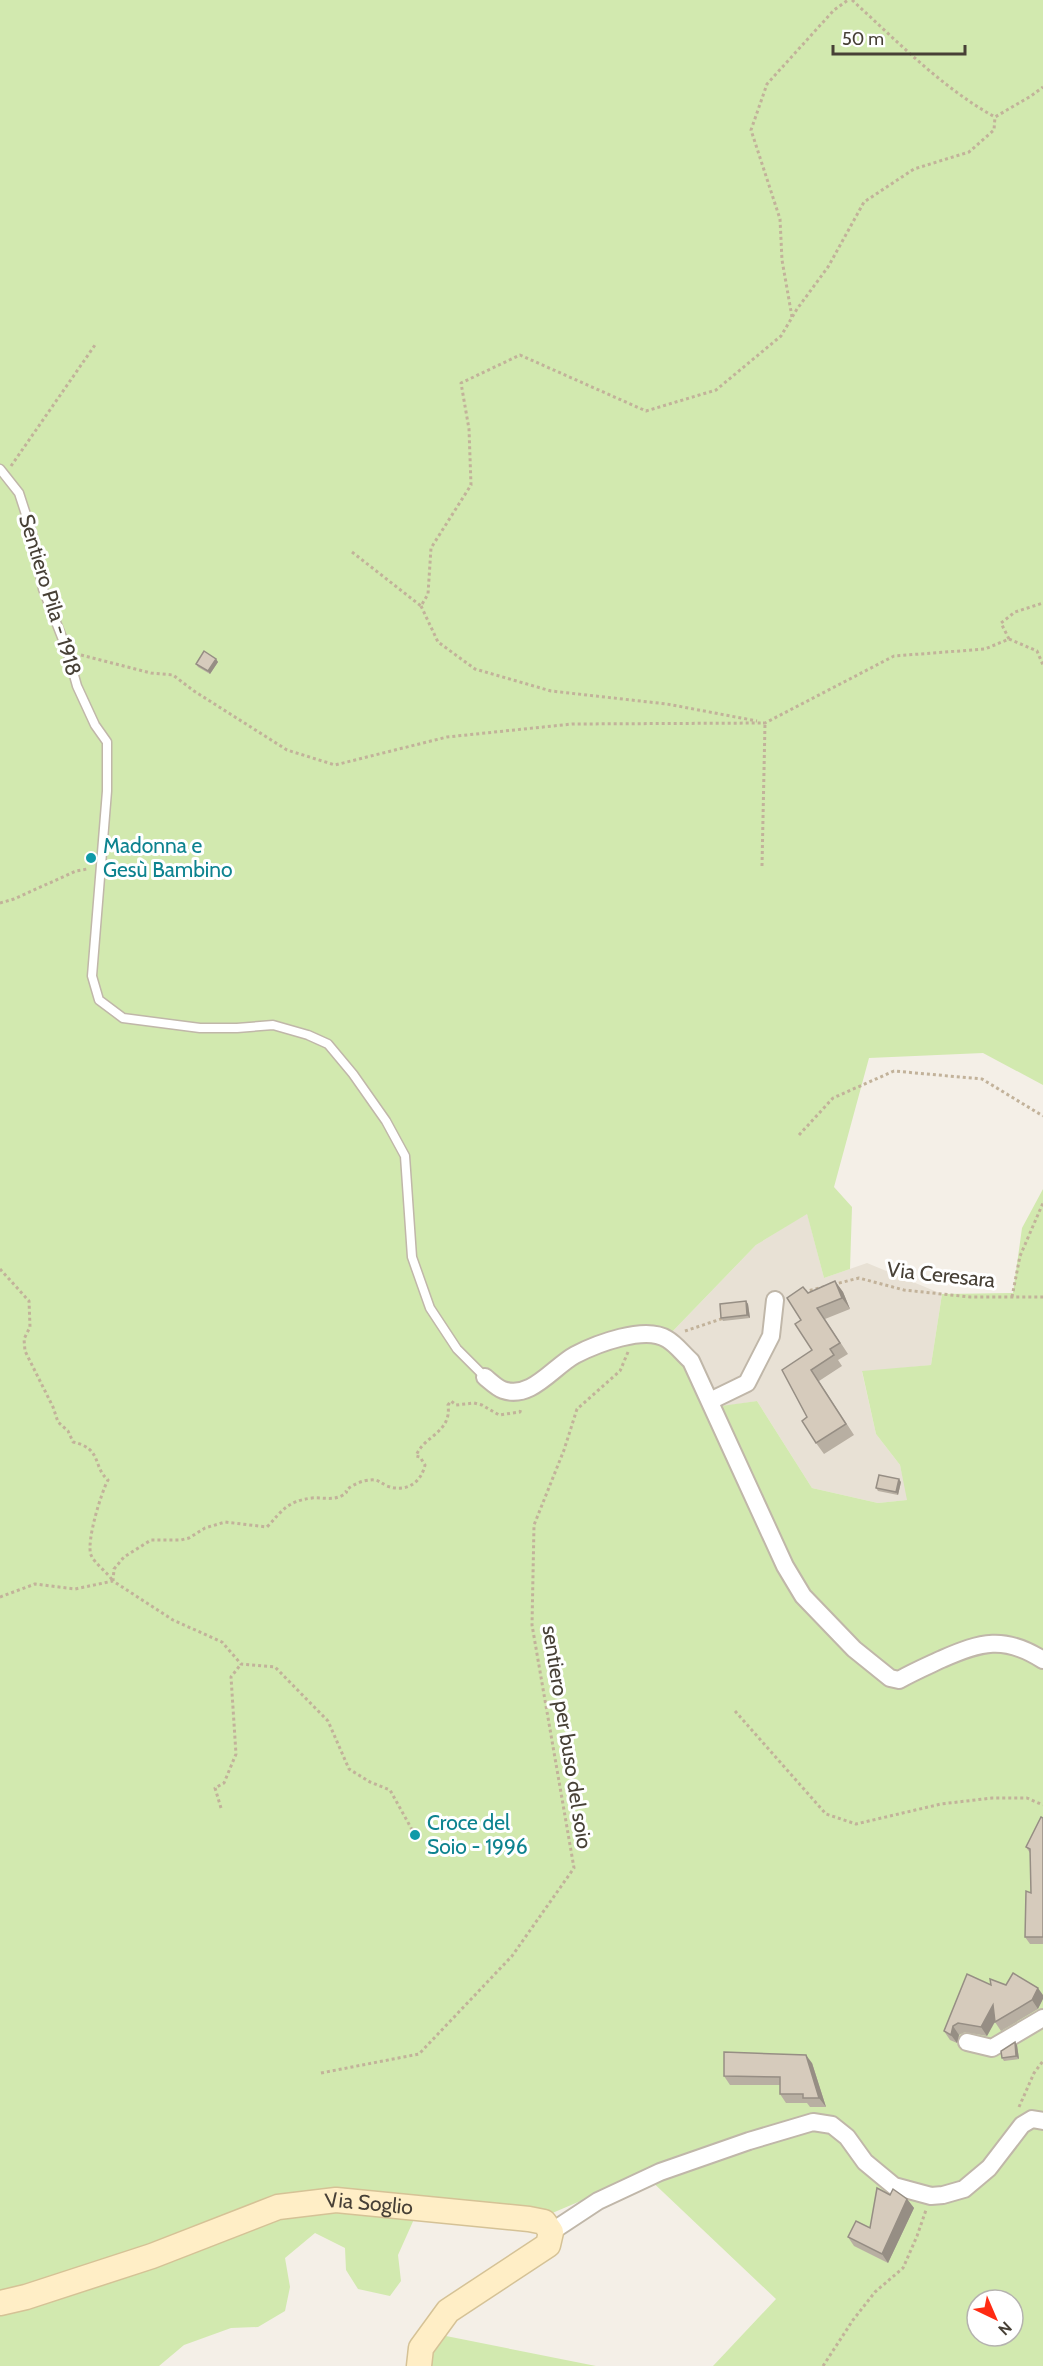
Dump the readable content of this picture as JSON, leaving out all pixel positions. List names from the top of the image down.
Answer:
{
  "streets": {
    "street": ["Via Soglio"],
    "lane": ["Sentiero Pila - 1918"],
    "path": ["Via Ceresara", "sentiero per buso del soio"]
  },
  "places": ["Madonna e Gesù Bambino", "Croce del Soio - 1996"],
  "scale_bar": "50 m",
  "north": "bottom right"
}
